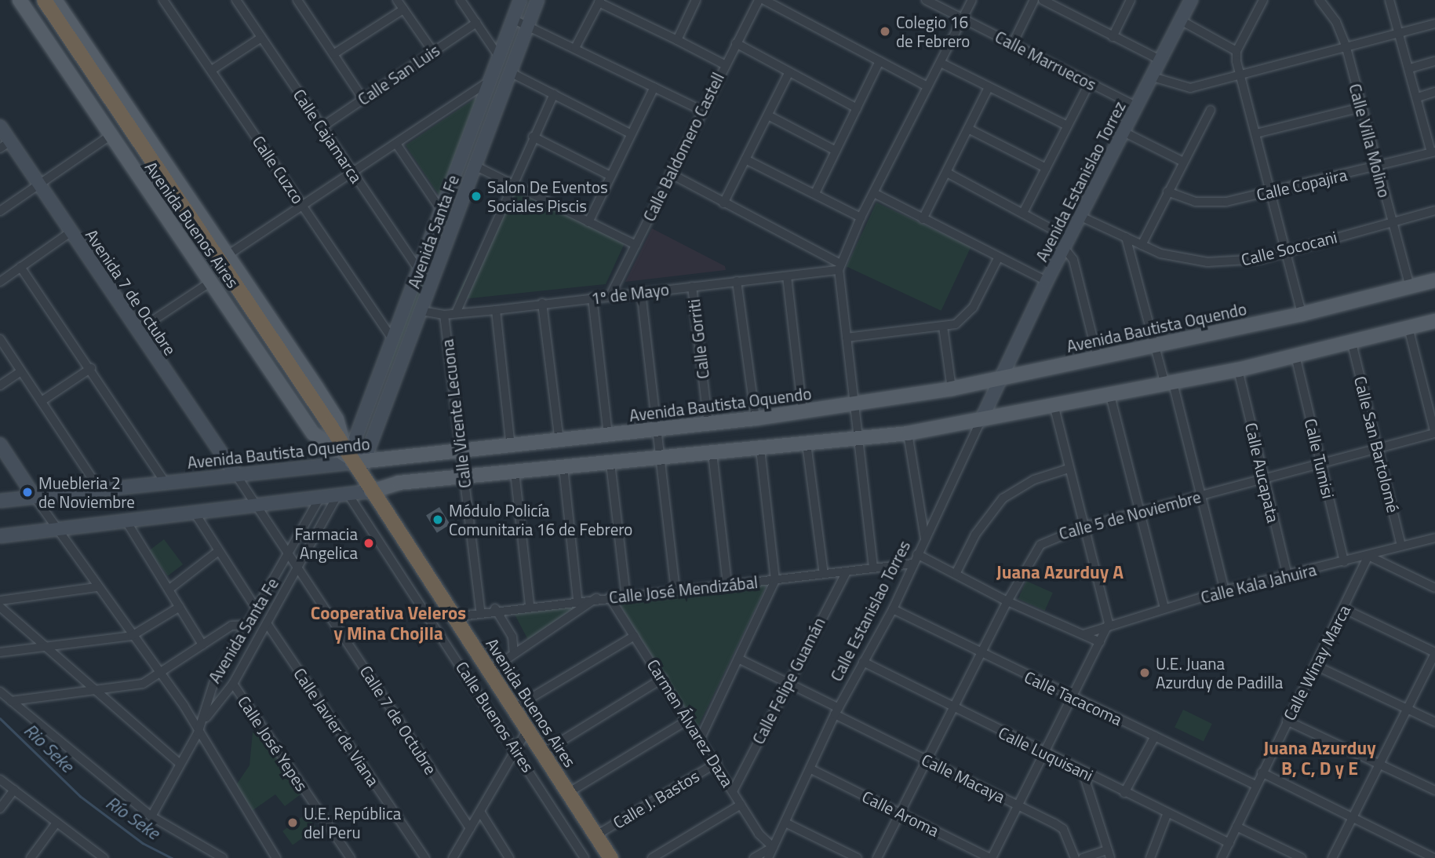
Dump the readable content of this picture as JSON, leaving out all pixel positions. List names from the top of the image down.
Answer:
{
  "streets": {
    "highway": ["Avenida Buenos Aires"],
    "main road": [
      "Avenida Estanislao Torrez",
      "Avenida Santa Fe",
      "Avenida 7 de Octubre",
      "Avenida Bautista Oquendo",
      "Calle Estanislao Torres"
    ],
    "street": [
      "Calle Marruecos",
      "Calle San Luis",
      "Calle Cajamarca",
      "Calle Villa Molino",
      "Calle Baldomero Castell",
      "Calle Cuzco",
      "Calle Copajira",
      "Calle Sococani",
      "1º de Mayo",
      "Calle Gorriti",
      "Calle Vicente Lecuona",
      "Calle San Bartolomé",
      "Calle Tumisi",
      "Calle Aucapata",
      "Calle 5 de Noviembre",
      "Calle Kala Jahuira",
      "Calle José Mendizábal",
      "Calle Winay Marca",
      "Calle Felipe Guamán",
      "Calle Tacacoma",
      "Calle Buenos Aires",
      "Calle 7 de Octubre",
      "Carmen Álvarez Daza",
      "Calle Javier de Viana",
      "Calle José Yepes",
      "Calle Luquisani",
      "Calle Macaya",
      "Calle J. Bastos",
      "Calle Aroma"
    ]
  },
  "crossings": [
    ["Calle Marruecos", "Avenida Estanislao Torrez"],
    ["Calle San Luis", "Calle Cajamarca"],
    ["Calle Cajamarca", "Avenida Santa Fe"],
    ["Calle Villa Molino", "Calle Copajira"],
    ["Calle Villa Molino", "Calle Sococani"],
    ["Calle Villa Molino", "Avenida Bautista Oquendo"],
    ["Calle Baldomero Castell", "1º de Mayo"],
    ["Calle Cuzco", "Avenida Santa Fe"],
    ["Avenida Estanislao Torrez", "Calle Sococani"],
    ["Avenida Estanislao Torrez", "Avenida Bautista Oquendo"],
    ["Avenida Estanislao Torrez", "Calle Estanislao Torres"],
    ["Avenida Buenos Aires", "Avenida Santa Fe"],
    ["Avenida Buenos Aires", "Avenida Bautista Oquendo"],
    ["Avenida Buenos Aires", "Calle José Mendizábal"],
    ["Avenida Buenos Aires", "Calle J. Bastos"],
    ["Avenida Santa Fe", "1º de Mayo"],
    ["Avenida Santa Fe", "Avenida Bautista Oquendo"],
    ["Avenida Santa Fe", "Calle Buenos Aires"],
    ["Avenida Santa Fe", "Calle 7 de Octubre"],
    ["Avenida Santa Fe", "Calle Javier de Viana"],
    ["Avenida Santa Fe", "Calle José Yepes"],
    ["Avenida 7 de Octubre", "Avenida Bautista Oquendo"],
    ["Avenida 7 de Octubre", "Calle 7 de Octubre"],
    ["1º de Mayo", "Calle Gorriti"],
    ["1º de Mayo", "Calle Vicente Lecuona"],
    ["Avenida Bautista Oquendo", "Calle Gorriti"],
    ["Avenida Bautista Oquendo", "Calle Vicente Lecuona"],
    ["Avenida Bautista Oquendo", "Calle Estanislao Torres"],
    ["Avenida Bautista Oquendo", "Calle 7 de Octubre"],
    ["Calle Vicente Lecuona", "Calle José Mendizábal"],
    ["Calle San Bartolomé", "Calle 5 de Noviembre"],
    ["Calle San Bartolomé", "Calle Kala Jahuira"],
    ["Calle Tumisi", "Calle 5 de Noviembre"],
    ["Calle Tumisi", "Calle Kala Jahuira"],
    ["Calle Aucapata", "Calle 5 de Noviembre"],
    ["Calle Aucapata", "Calle Kala Jahuira"],
    ["Calle 5 de Noviembre", "Calle Tacacoma"],
    ["Calle 5 de Noviembre", "Calle Luquisani"],
    ["Calle 5 de Noviembre", "Calle Macaya"],
    ["Calle 5 de Noviembre", "Calle Aroma"],
    ["Calle Kala Jahuira", "Calle Winay Marca"],
    ["Calle José Mendizábal", "Calle Estanislao Torres"],
    ["Calle José Mendizábal", "Calle Felipe Guamán"],
    ["Calle José Mendizábal", "Carmen Álvarez Daza"],
    ["Calle Estanislao Torres", "Calle Tacacoma"],
    ["Calle Estanislao Torres", "Carmen Álvarez Daza"],
    ["Calle Estanislao Torres", "Calle Luquisani"],
    ["Calle Estanislao Torres", "Calle Macaya"],
    ["Calle Estanislao Torres", "Calle Aroma"],
    ["Calle Winay Marca", "Calle Tacacoma"],
    ["Calle Winay Marca", "Calle Luquisani"],
    ["Calle Felipe Guamán", "Carmen Álvarez Daza"],
    ["Calle Felipe Guamán", "Calle Macaya"],
    ["Carmen Álvarez Daza", "Calle J. Bastos"]
  ],
  "districts": ["Juana Azurduy A", "Cooperativa Veleros y Mina Chojlla", "Juana Azurduy B, C, D y E"],
  "water": ["Rio Seke", "Río Seke"],
  "places": [
    "Colegio 16 de Febrero",
    "Salon De Eventos Sociales Piscis",
    "Muebleria 2 de Noviembre",
    "Módulo Policía Comunitaria 16 de Febrero",
    "Farmacia Angelica",
    "U.E. Juana Azurduy de Padilla",
    "U.E. República del Peru"
  ]
}
